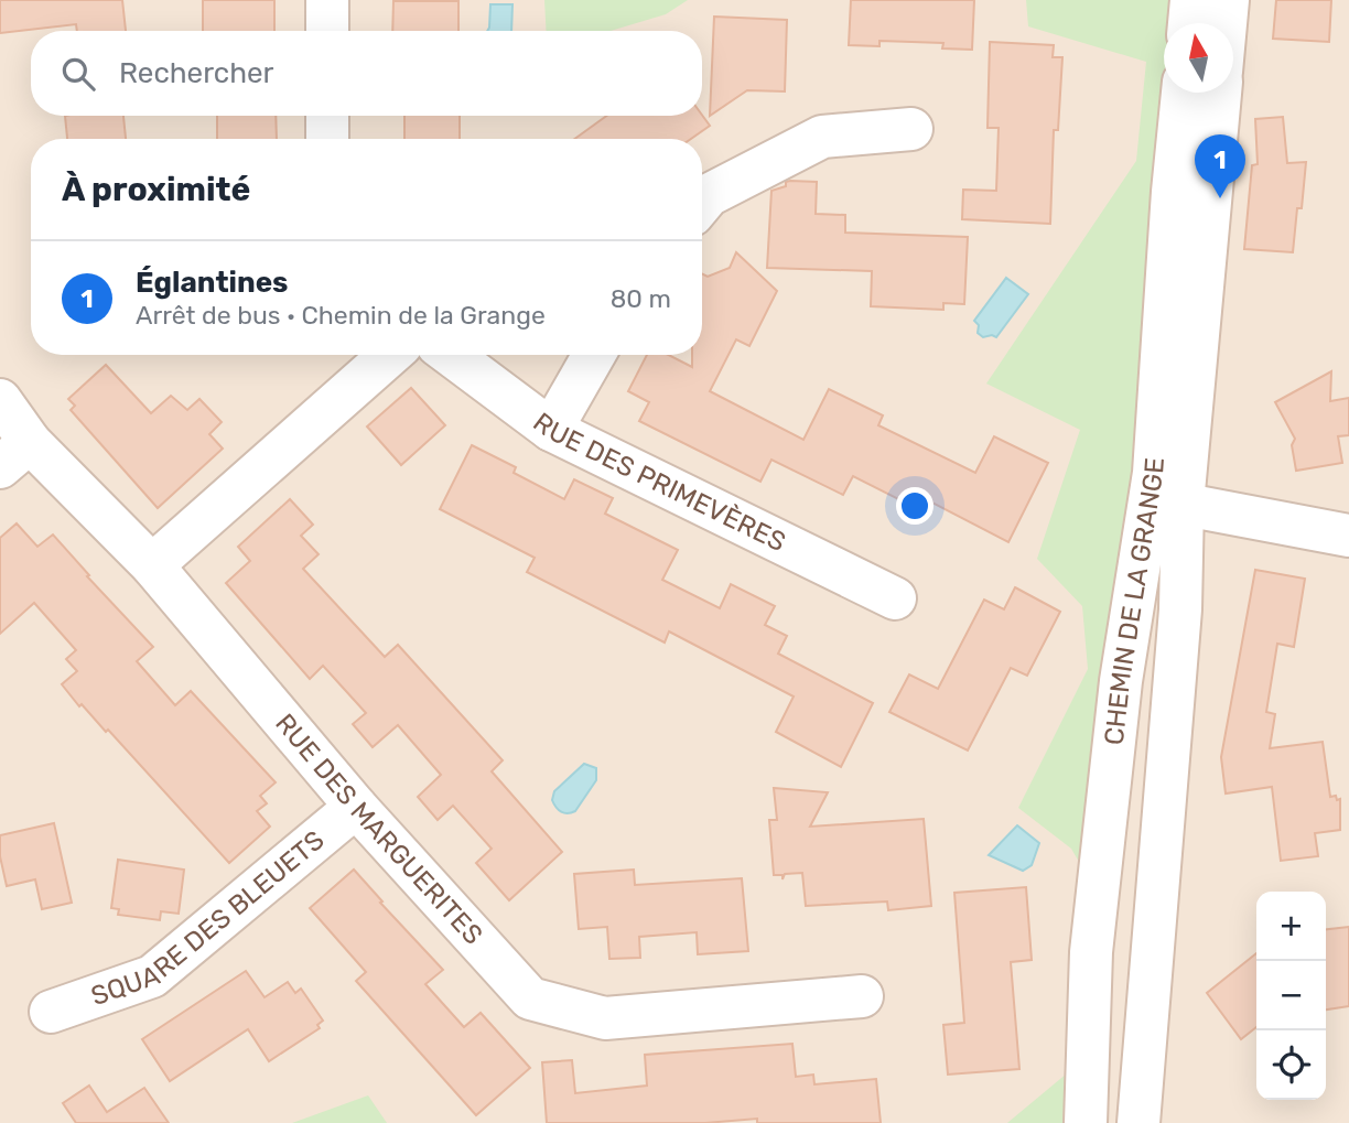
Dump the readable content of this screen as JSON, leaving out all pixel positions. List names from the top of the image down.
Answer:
{
  "streets": {
    "street": [
      "RUE DES PRIMEVÈRES",
      "CHEMIN DE LA GRANGE",
      "RUE DES MARGUERITES",
      "SQUARE DES BLEUETS"
    ]
  },
  "crossings": [
    ["RUE DES MARGUERITES", "SQUARE DES BLEUETS"]
  ],
  "north": "top",
  "page": {
    "search": "Rechercher",
    "pins": "1",
    "heading": "À proximité",
    "list": [
      {
        "mark": "1",
        "name": "Églantines",
        "note": "Arrêt de bus · Chemin de la Grange",
        "value": "80 m"
      }
    ],
    "map_buttons": ["+", "−"]
  }
}
